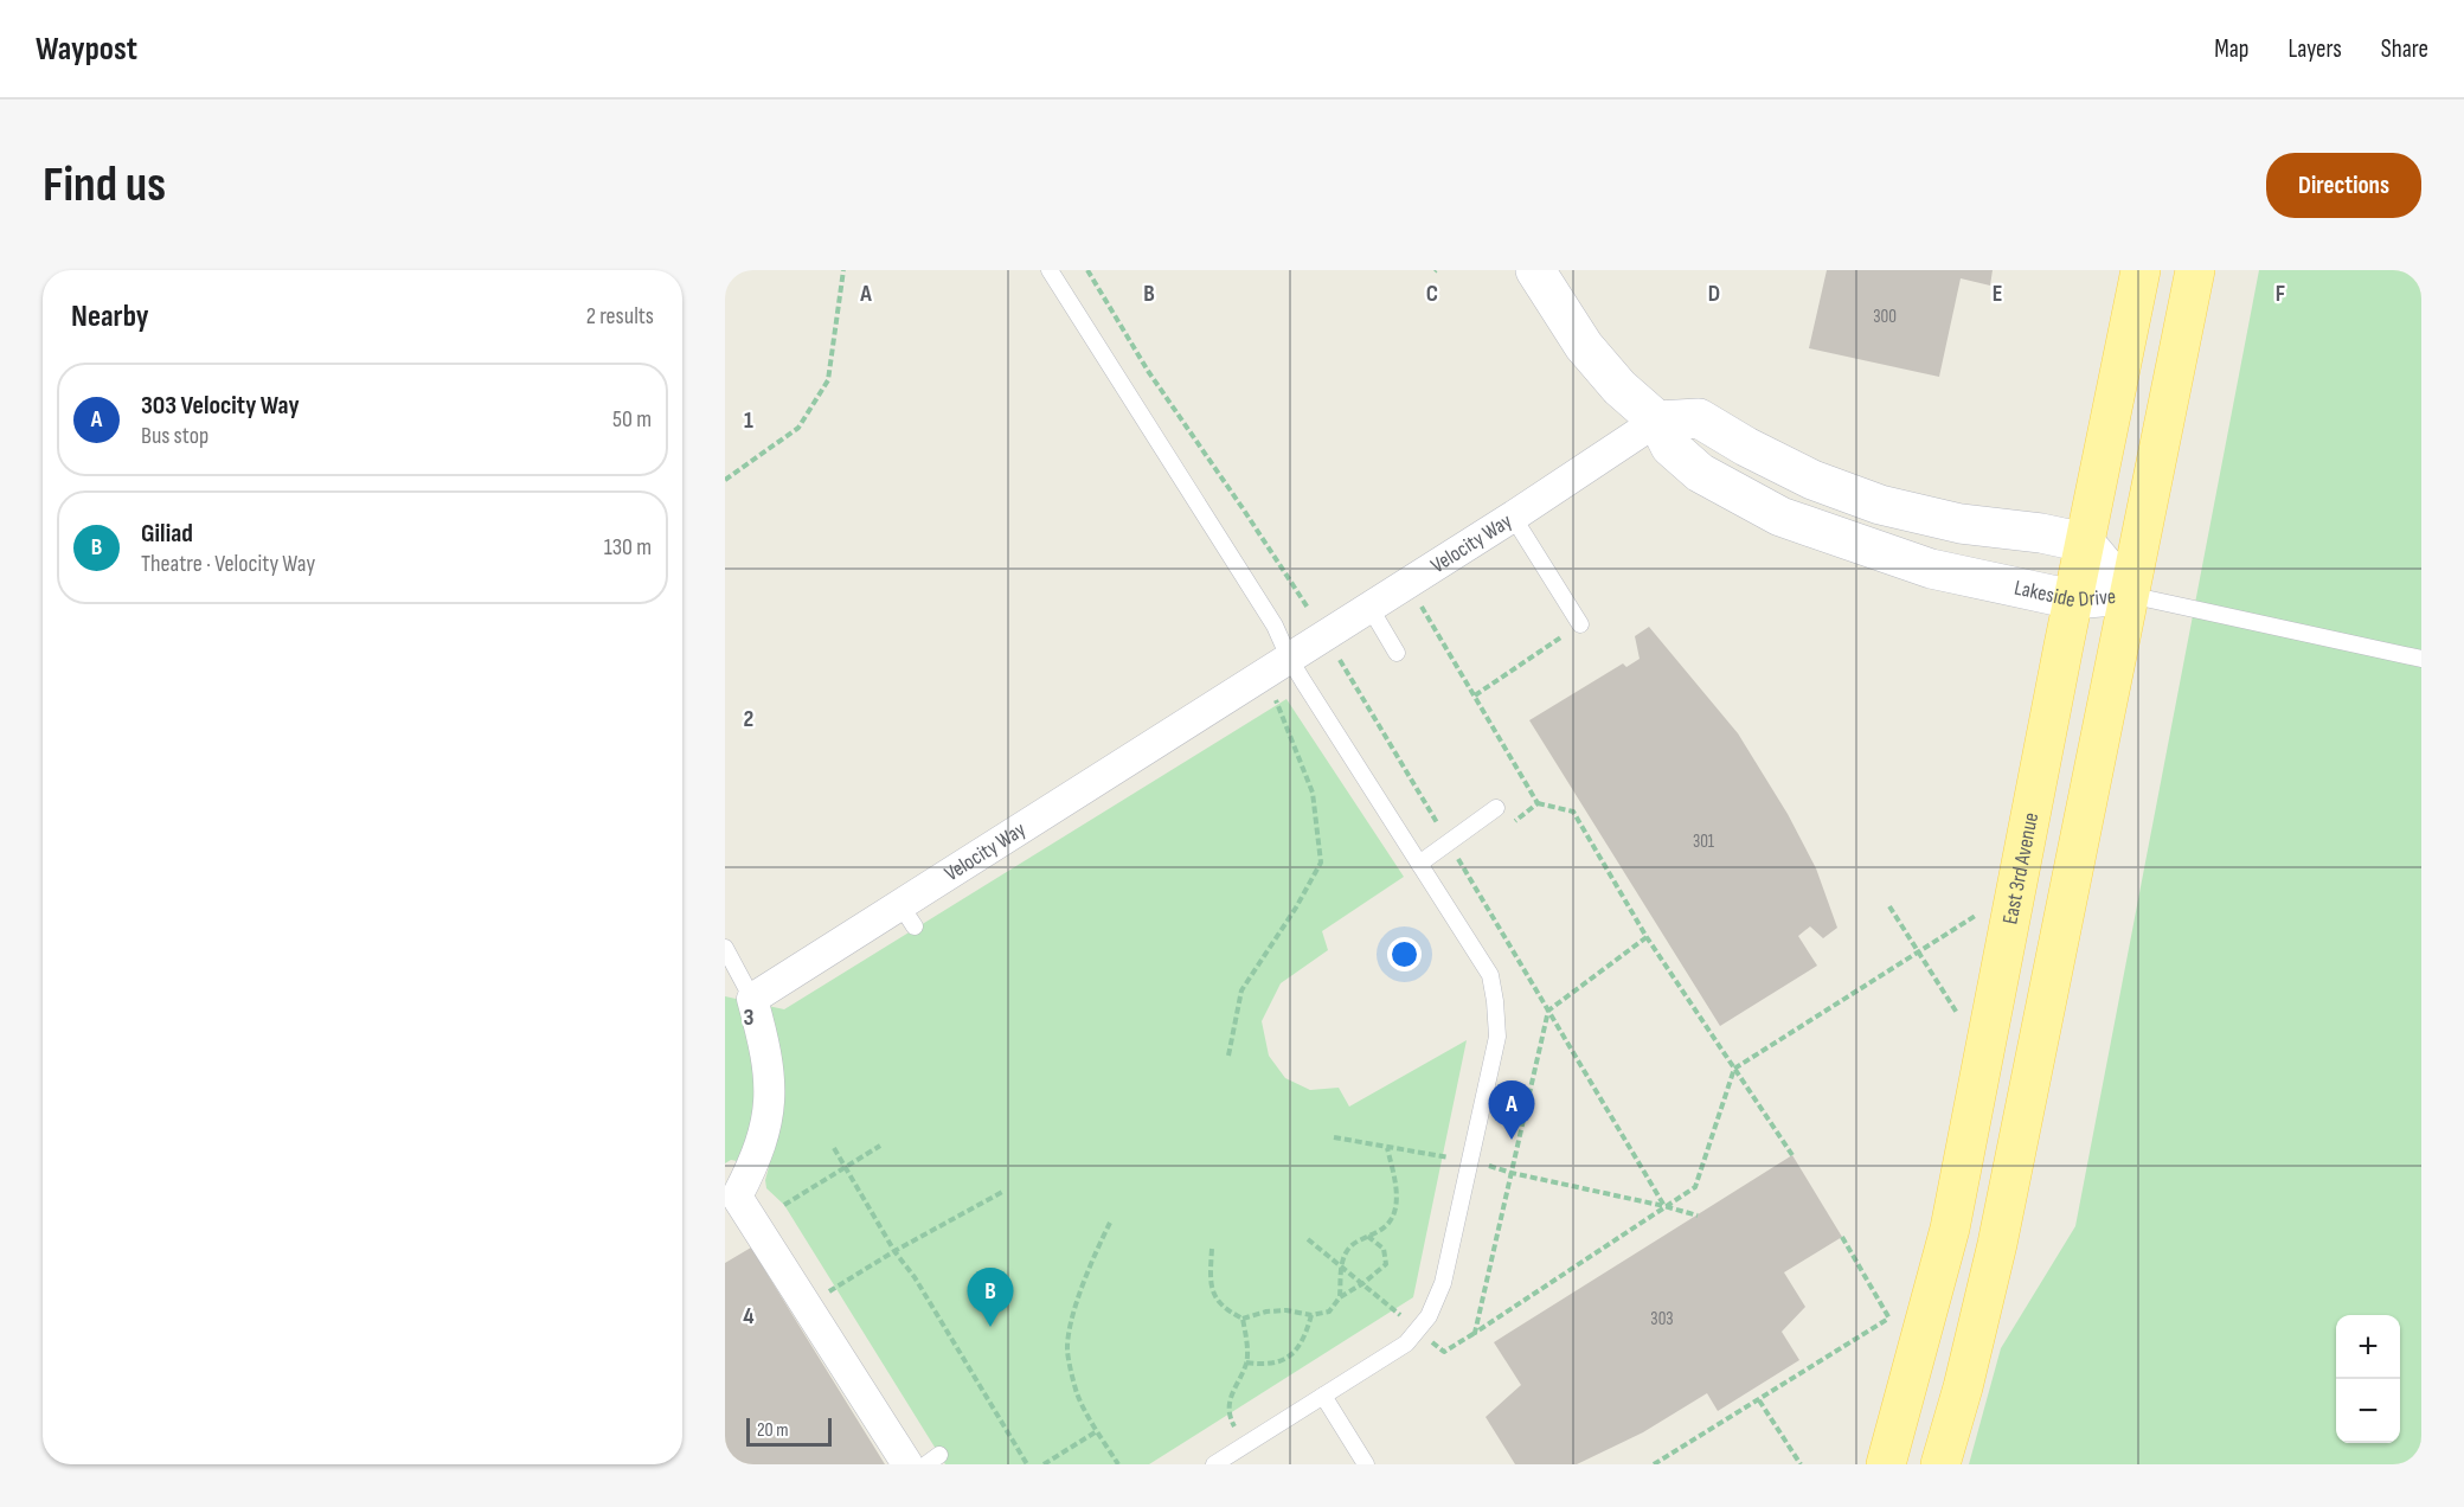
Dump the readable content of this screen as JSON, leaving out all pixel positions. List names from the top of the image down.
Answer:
{
  "streets": {
    "main road": ["East 3rd Avenue"],
    "street": ["Velocity Way", "Lakeside Drive"]
  },
  "crossings": [
    ["Velocity Way", "Lakeside Drive"],
    ["Lakeside Drive", "East 3rd Avenue"]
  ],
  "house_numbers": ["300", "301", "303"],
  "scale_bar": "20 m",
  "page": {
    "header": "Waypost",
    "nav": ["Map", "Layers", "Share"],
    "buttons": "Directions",
    "title": "Find us",
    "heading": ["Nearby", "2 results"],
    "list": [
      {
        "mark": "A",
        "name": "303 Velocity Way",
        "note": "Bus stop",
        "value": "50 m"
      },
      {
        "mark": "B",
        "name": "Giliad",
        "note": "Theatre · Velocity Way",
        "value": "130 m"
      }
    ],
    "pins": ["A", "B"],
    "map_buttons": ["+", "−"],
    "scale": "20 m"
  },
  "grid": {
    "columns": [
      "A",
      "B",
      "C",
      "D",
      "E",
      "F"
    ],
    "rows": [
      "1",
      "2",
      "3",
      "4"
    ]
  }
}
